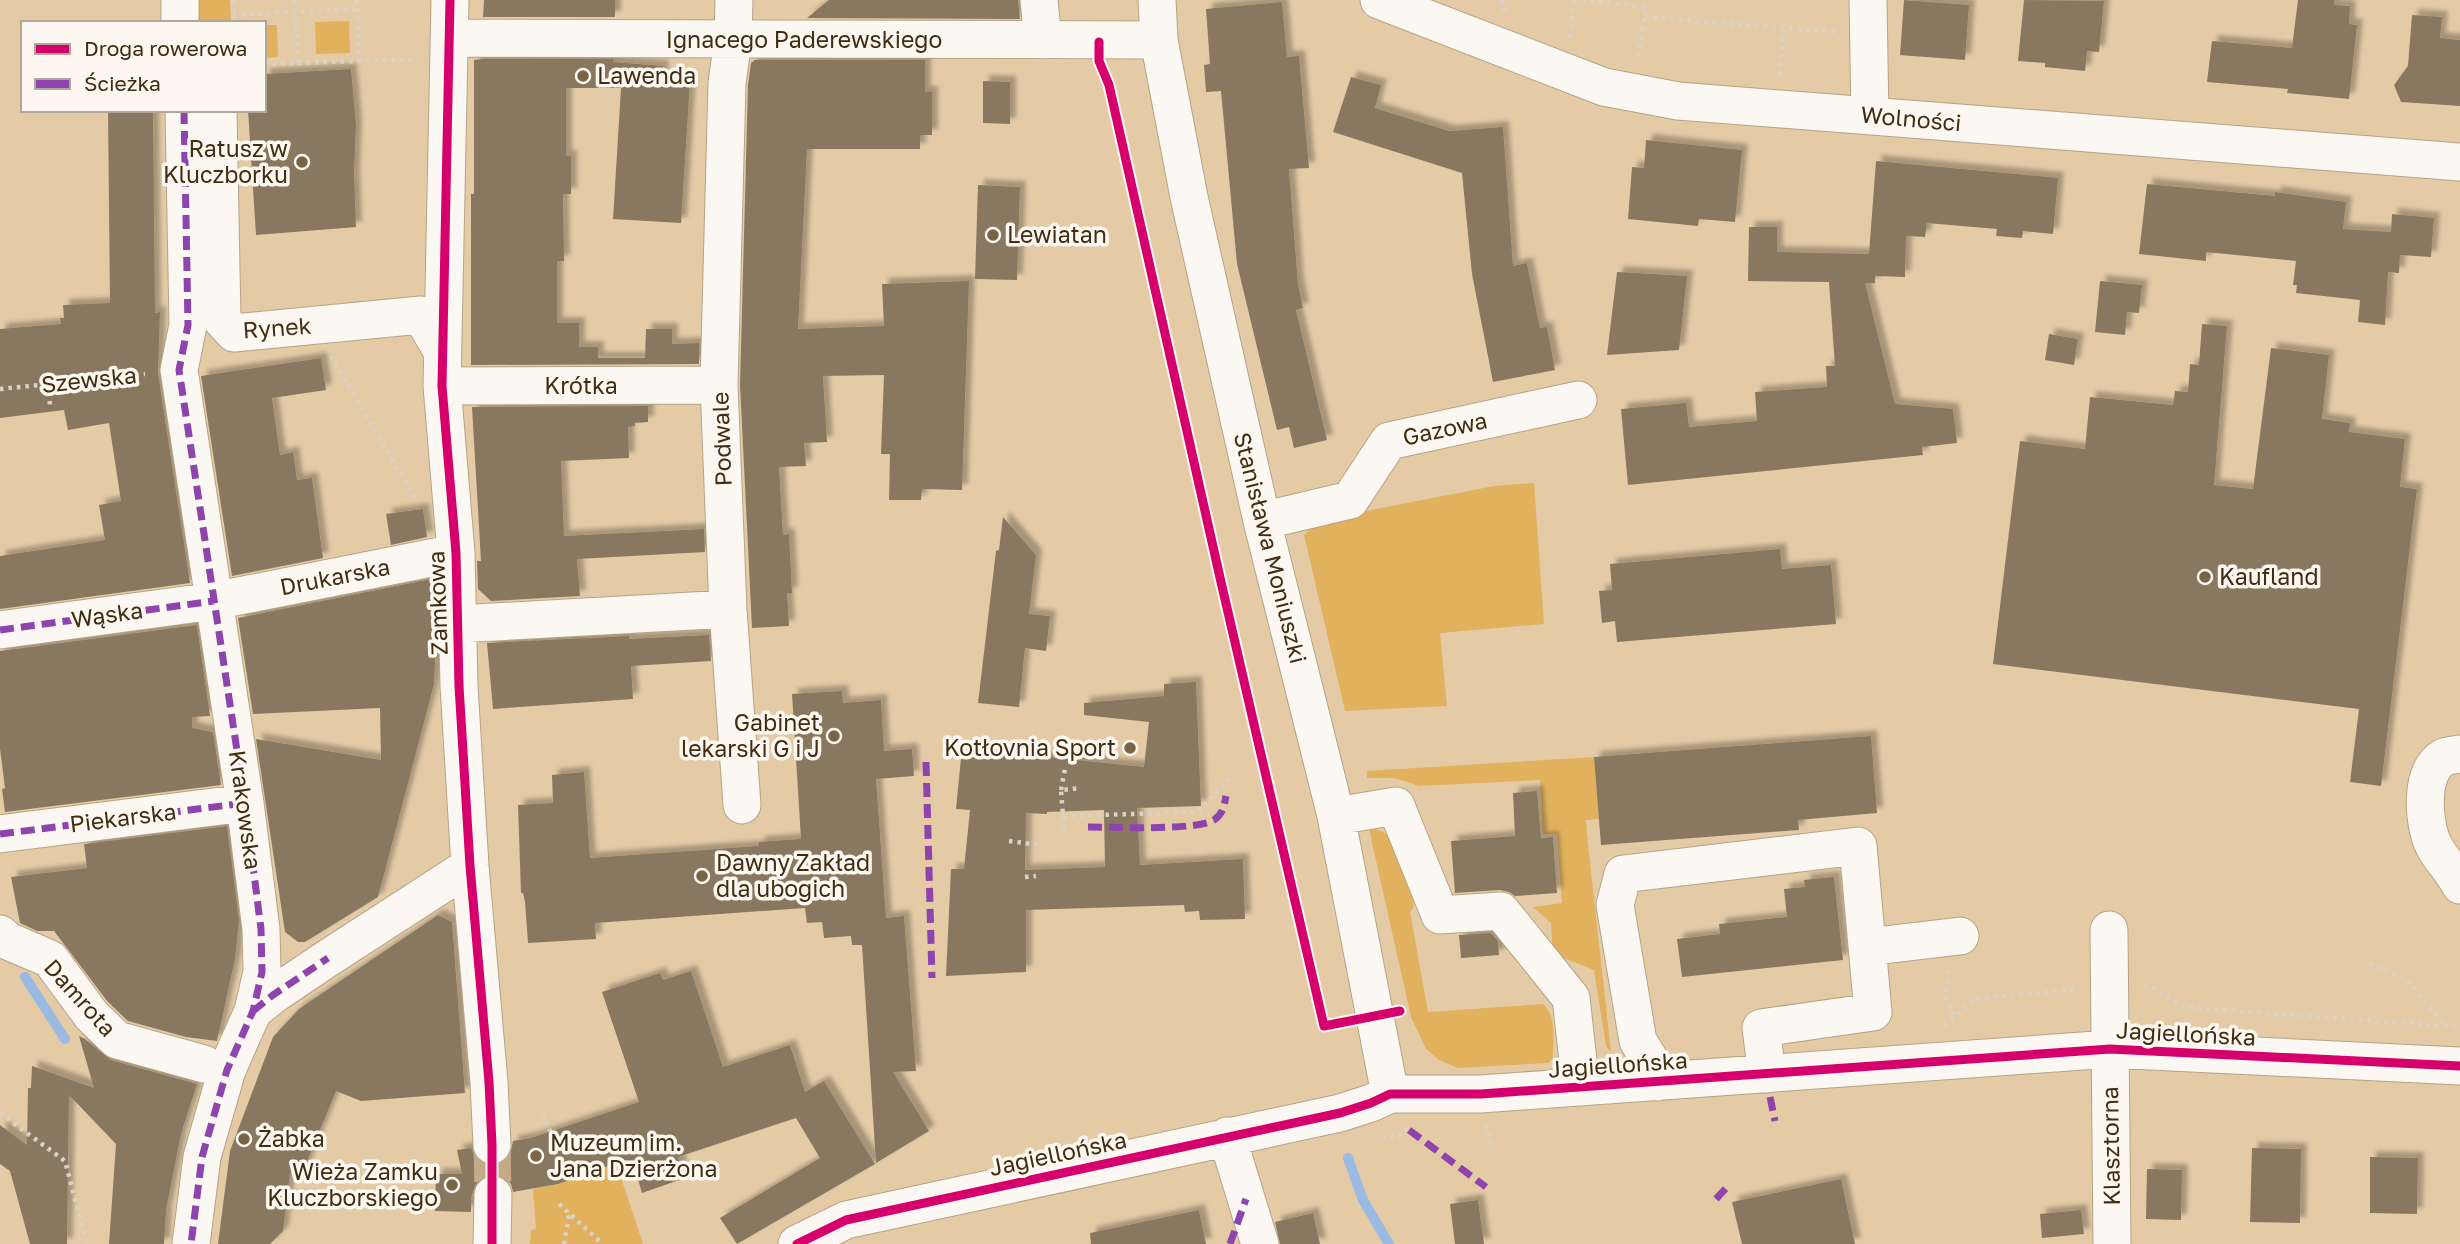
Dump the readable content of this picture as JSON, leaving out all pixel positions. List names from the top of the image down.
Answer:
{
  "streets": {
    "street": [
      "Ignacego Paderewskiego",
      "Wolności",
      "Rynek",
      "Krótka",
      "Gazowa",
      "Podwale",
      "Stanisława Moniuszki",
      "Drukarska",
      "Zamkowa",
      "Wąska",
      "Krakowska",
      "Piekarska",
      "Damrota",
      "Jagiellońska",
      "Klasztorna"
    ],
    "path": ["Szewska"]
  },
  "crossings": [
    ["Ignacego Paderewskiego", "Podwale"],
    ["Ignacego Paderewskiego", "Stanisława Moniuszki"],
    ["Ignacego Paderewskiego", "Zamkowa"],
    ["Rynek", "Krótka"],
    ["Rynek", "Zamkowa"],
    ["Szewska", "Krakowska"],
    ["Krótka", "Podwale"],
    ["Krótka", "Zamkowa"],
    ["Gazowa", "Stanisława Moniuszki"],
    ["Stanisława Moniuszki", "Jagiellońska"],
    ["Drukarska", "Zamkowa"],
    ["Drukarska", "Wąska"],
    ["Drukarska", "Krakowska"],
    ["Wąska", "Krakowska"],
    ["Krakowska", "Piekarska"],
    ["Jagiellońska", "Klasztorna"]
  ],
  "places": [
    "Lawenda",
    "Ratusz w Kluczborku",
    "Lewiatan",
    "Kaufland",
    "Gabinet lekarski G i J",
    "Kotłovnia Sport",
    "Dawny Zakład dla ubogich",
    "Żabka",
    "Muzeum im. Jana Dzierżona",
    "Wieża Zamku Kluczborskiego"
  ],
  "legend": ["Droga rowerowa", "Ścieżka"]
}
